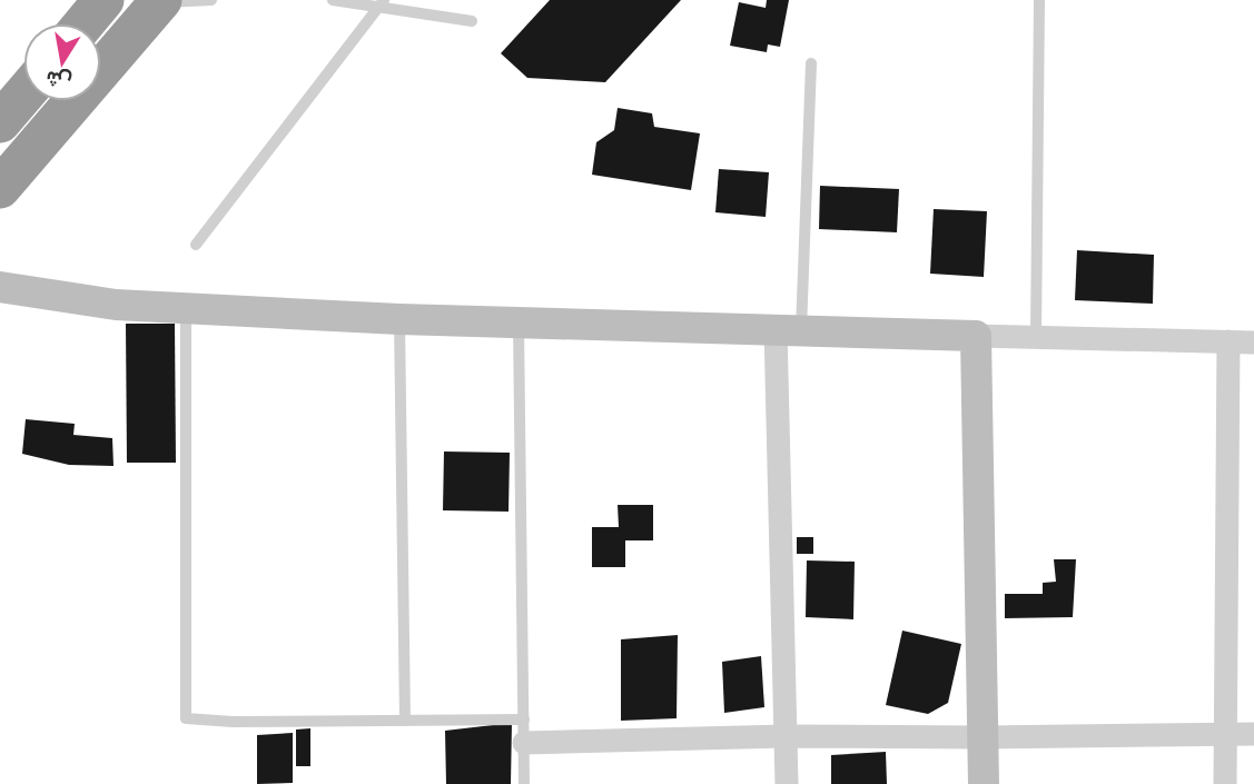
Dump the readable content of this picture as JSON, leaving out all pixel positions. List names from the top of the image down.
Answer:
{
  "north": "bottom"
}
